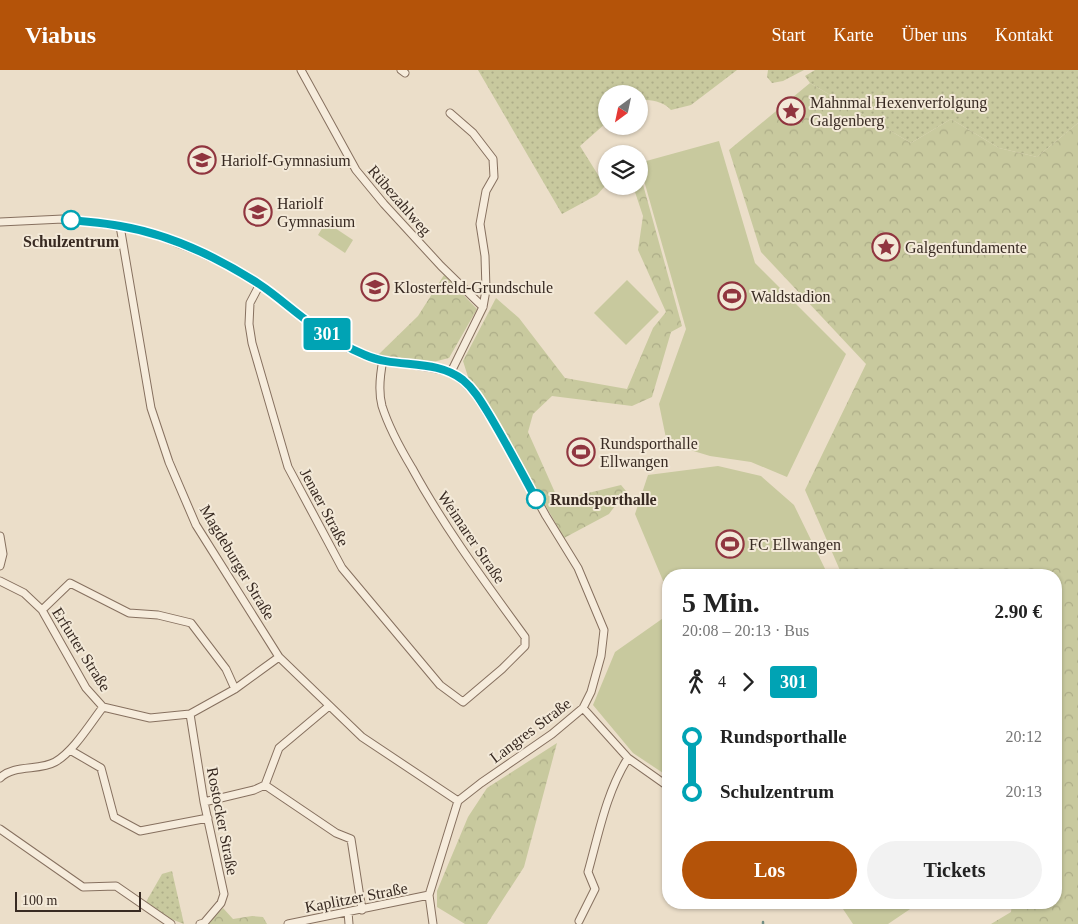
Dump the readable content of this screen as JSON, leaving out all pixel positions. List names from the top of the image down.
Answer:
{
  "streets": {
    "street": [
      "Rübezahlweg",
      "Jenaer Straße",
      "Weimarer Straße",
      "Magdeburger Straße",
      "Erfurter Straße",
      "Langres Straße",
      "Rostocker Straße",
      "Kaplitzer Straße"
    ]
  },
  "crossings": [
    ["Jenaer Straße", "Weimarer Straße"],
    ["Magdeburger Straße", "Erfurter Straße"],
    ["Magdeburger Straße", "Langres Straße"],
    ["Erfurter Straße", "Rostocker Straße"]
  ],
  "places": {
    "place": ["Mahnmal Hexenverfolgung Galgenberg", "Galgenfundamente"],
    "school or university": ["Hariolf-Gymnasium", "Hariolf Gymnasium", "Klosterfeld-Grundschule"],
    "other": ["Schulzentrum", "Rundsporthalle"],
    "sports": ["Waldstadion", "Rundsporthalle Ellwangen", "FC Ellwangen"]
  },
  "lines": ["bus line 301"],
  "scale_bar": "100 m",
  "north": "bottom left",
  "page": {
    "header": "Viabus",
    "nav": [
      "Start",
      "Karte",
      "Über uns",
      "Kontakt"
    ],
    "on_map": "301",
    "heading": ["5 Min.", "20:08 – 20:13 · Bus", "2.90 €"],
    "legs": ["4", "301"],
    "list": [
      {
        "name": "Rundsporthalle",
        "value": "20:12"
      },
      {
        "name": "Schulzentrum",
        "value": "20:13"
      }
    ],
    "buttons": ["Los", "Tickets"],
    "scale": "100 m"
  }
}
